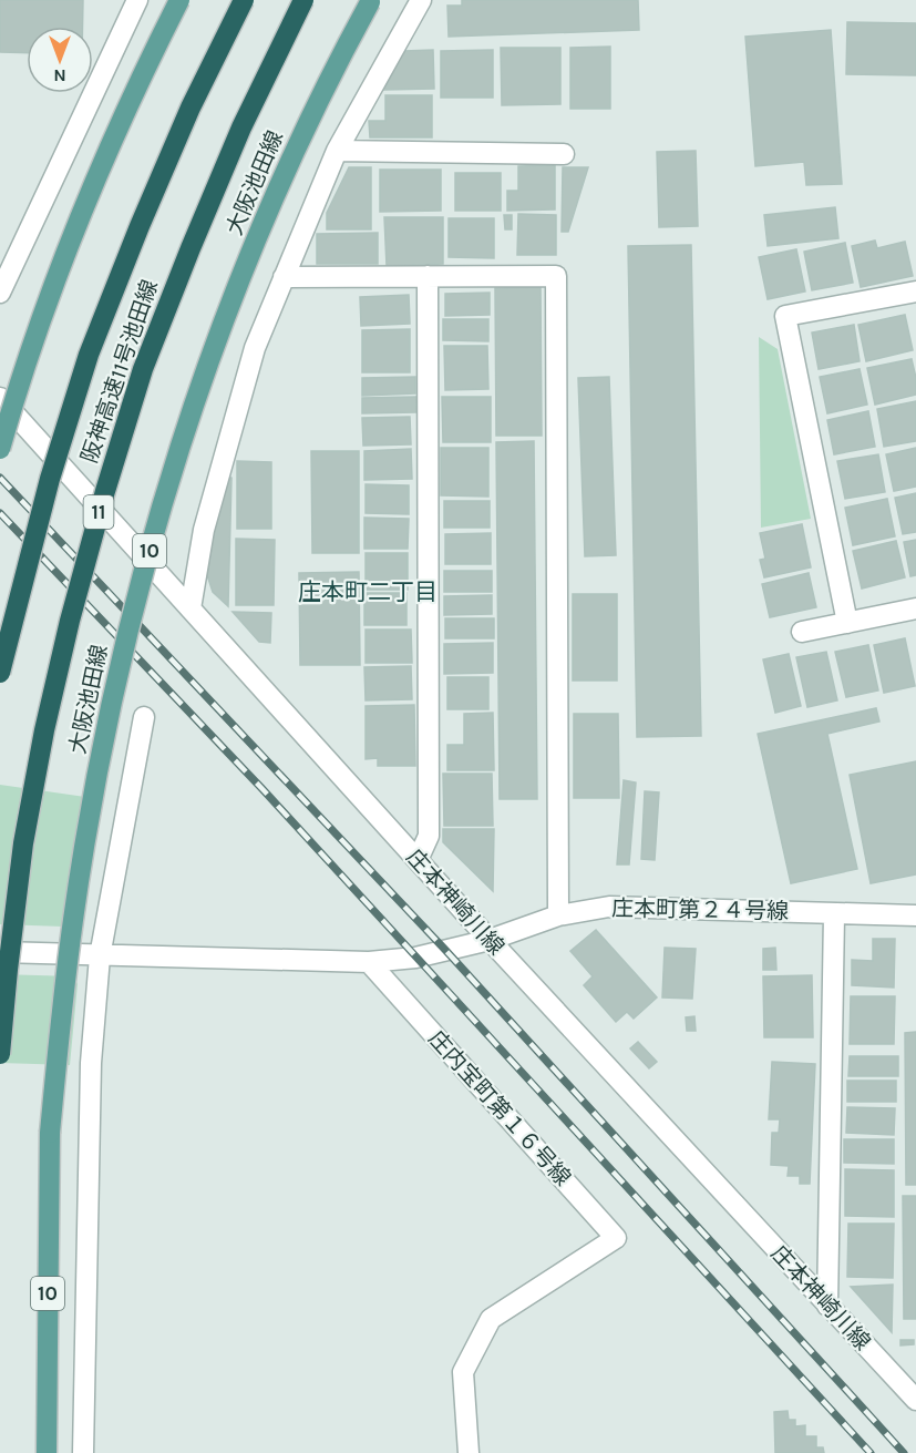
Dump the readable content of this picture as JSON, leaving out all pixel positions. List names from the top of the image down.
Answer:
{
  "streets": {
    "highway": ["阪神高速11号池田線", "11"],
    "main road": ["大阪池田線", "10"],
    "street": ["庄本神崎川線", "庄本町第２４号線", "庄内宝町第１６号線"]
  },
  "crossings": [
    ["庄本神崎川線", "庄本町第２４号線"],
    ["庄本町第２４号線", "庄内宝町第１６号線"]
  ],
  "districts": ["庄本町二丁目"],
  "north": "bottom"
}
